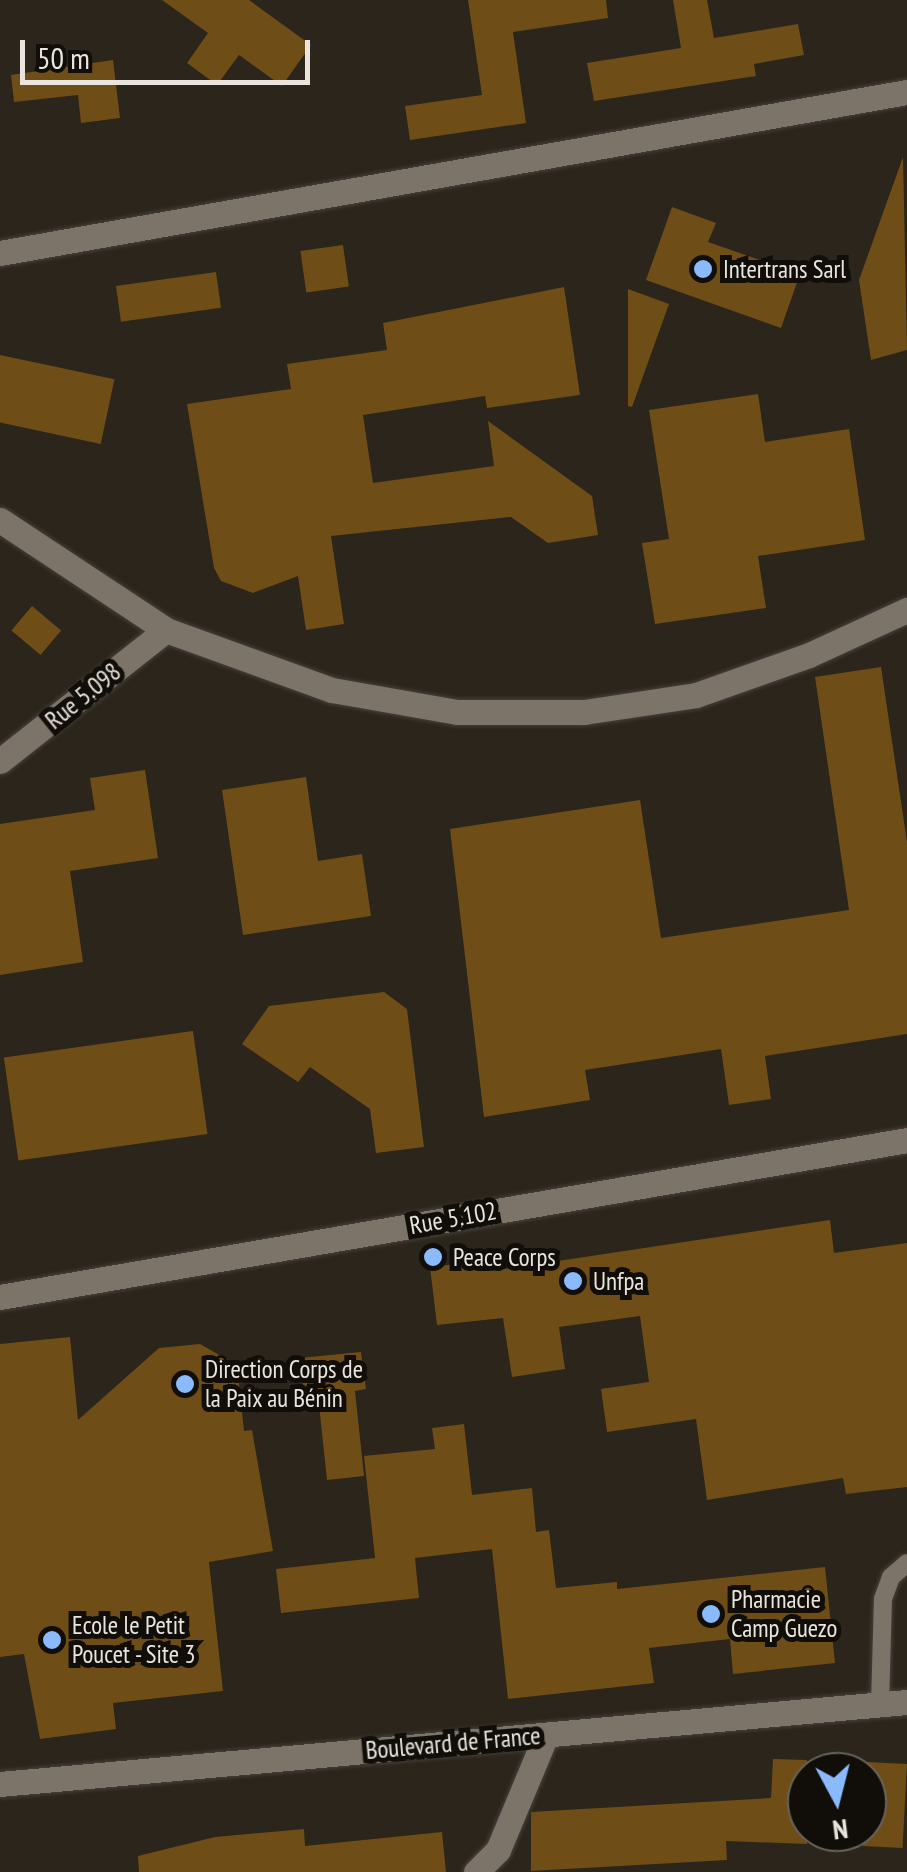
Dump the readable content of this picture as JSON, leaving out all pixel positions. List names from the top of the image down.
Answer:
{
  "streets": {
    "street": ["Rue 5.098", "Rue 5.102", "Boulevard de France"]
  },
  "places": [
    "Intertrans Sarl",
    "Peace Corps",
    "Unfpa",
    "Direction Corps de la Paix au Bénin",
    "Pharmacie Camp Guezo",
    "Ecole le Petit Poucet - Site 3"
  ],
  "scale_bar": "50 m",
  "north": "bottom"
}
